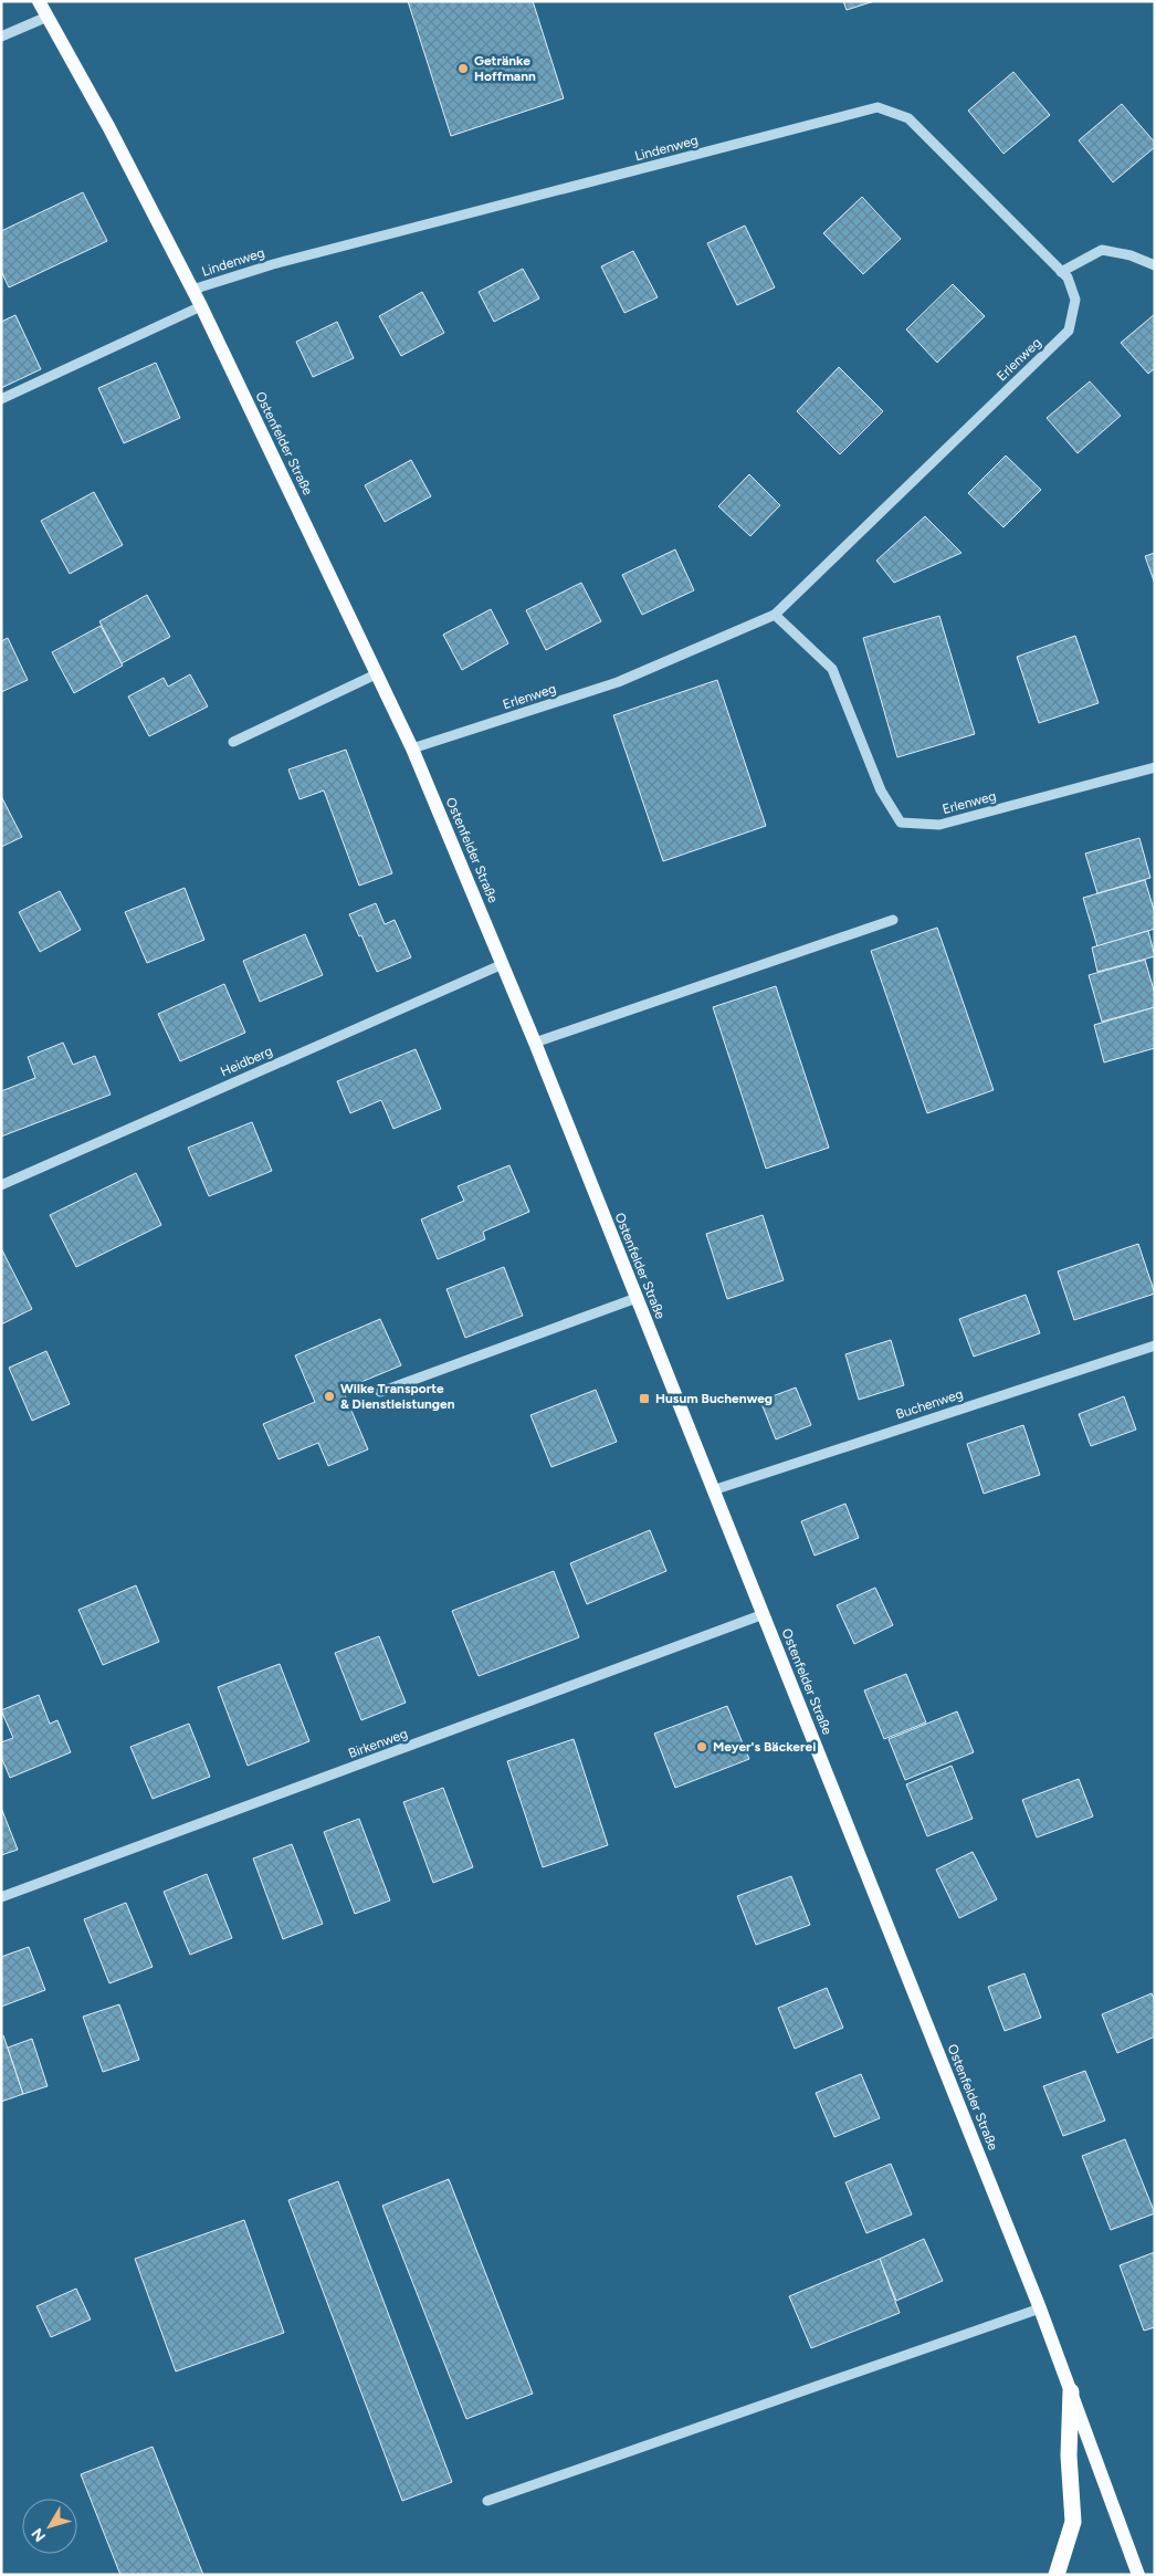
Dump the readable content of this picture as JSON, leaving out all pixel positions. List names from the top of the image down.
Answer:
{
  "streets": {
    "main road": ["Ostenfelder Straße"],
    "street": [
      "Lindenweg",
      "Erlenweg",
      "Heidberg",
      "Buchenweg",
      "Birkenweg"
    ]
  },
  "crossings": [
    ["Lindenweg", "Erlenweg"],
    ["Lindenweg", "Ostenfelder Straße"],
    ["Erlenweg", "Ostenfelder Straße"],
    ["Ostenfelder Straße", "Heidberg"],
    ["Ostenfelder Straße", "Buchenweg"],
    ["Ostenfelder Straße", "Birkenweg"]
  ],
  "places": {
    "other": ["Getränke Hoffmann", "Wilke Transporte & Dienstleistungen", "Meyer's Bäckerei"],
    "transit": ["Husum Buchenweg"]
  },
  "north": "bottom left"
}
